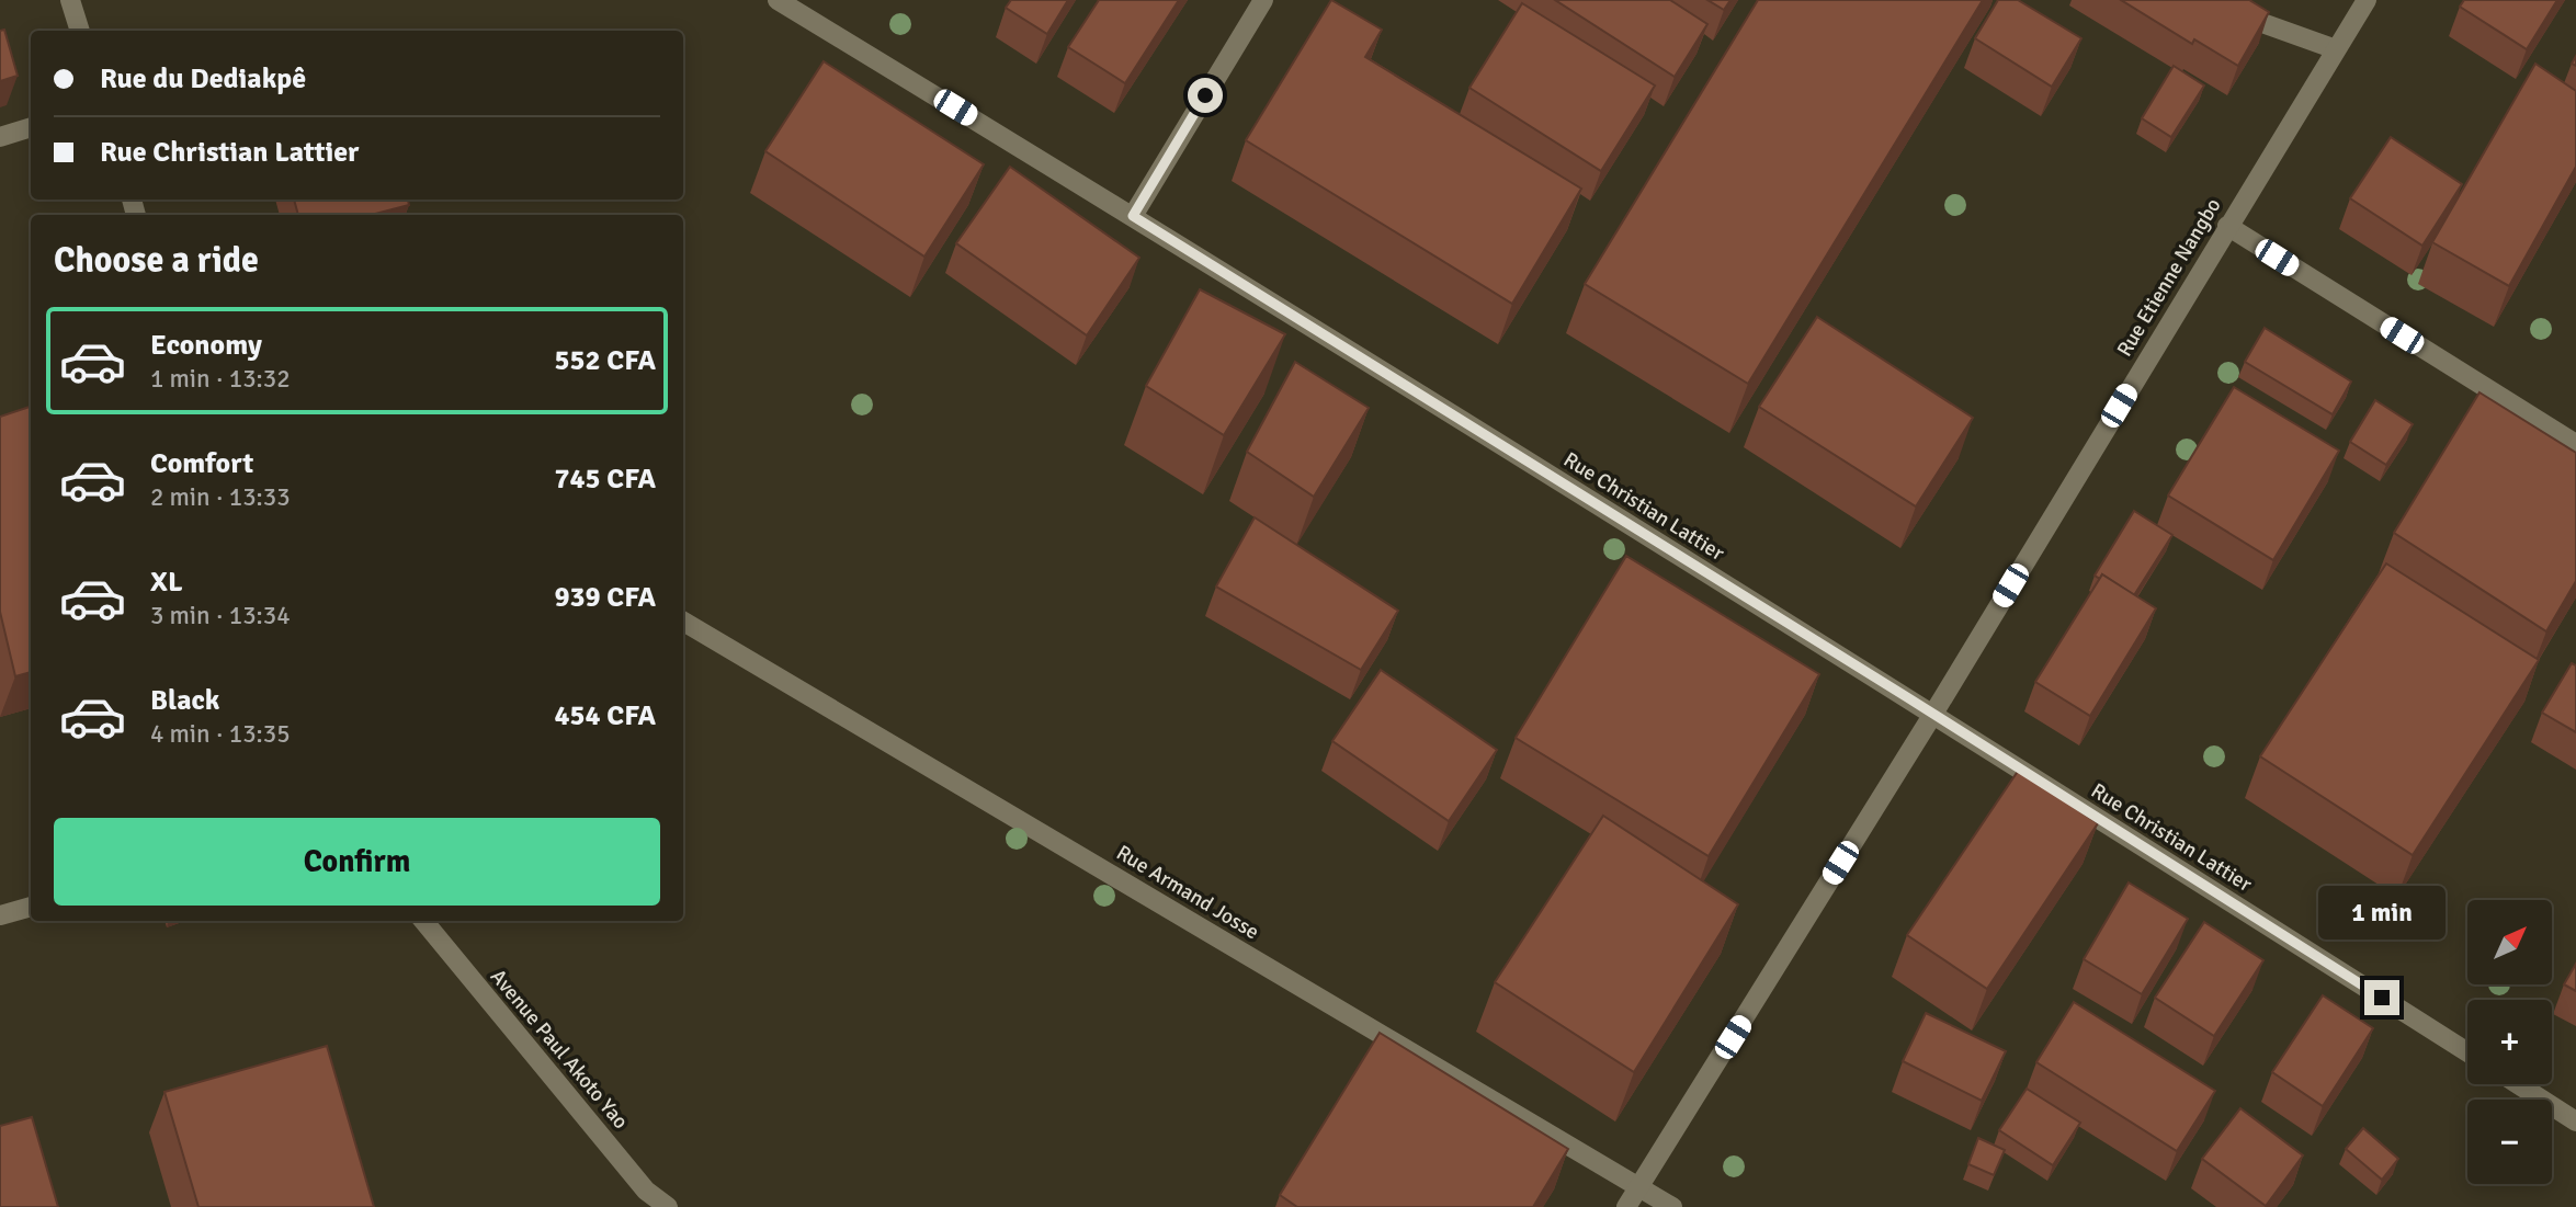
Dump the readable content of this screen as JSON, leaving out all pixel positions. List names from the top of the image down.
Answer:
{
  "streets": {
    "street": [
      "Rue Etienne Nangbo",
      "Rue Christian Lattier",
      "Rue Armand Josse",
      "Avenue Paul Akoto Yao"
    ]
  },
  "crossings": [
    ["Rue Etienne Nangbo", "Rue Christian Lattier"],
    ["Rue Etienne Nangbo", "Rue Armand Josse"]
  ],
  "north": "top right",
  "page": {
    "banner": ["Rue du Dediakpê", "Rue Christian Lattier"],
    "heading": "Choose a ride",
    "list": [
      {
        "name": "Economy",
        "note": "1 min · 13:32",
        "value": "552 CFA"
      },
      {
        "name": "Comfort",
        "note": "2 min · 13:33",
        "value": "745 CFA"
      },
      {
        "name": "XL",
        "note": "3 min · 13:34",
        "value": "939 CFA"
      },
      {
        "name": "Black",
        "note": "4 min · 13:35",
        "value": "454 CFA"
      }
    ],
    "buttons": "Confirm",
    "bubble": "1 min",
    "map_buttons": ["+", "−"]
  }
}
